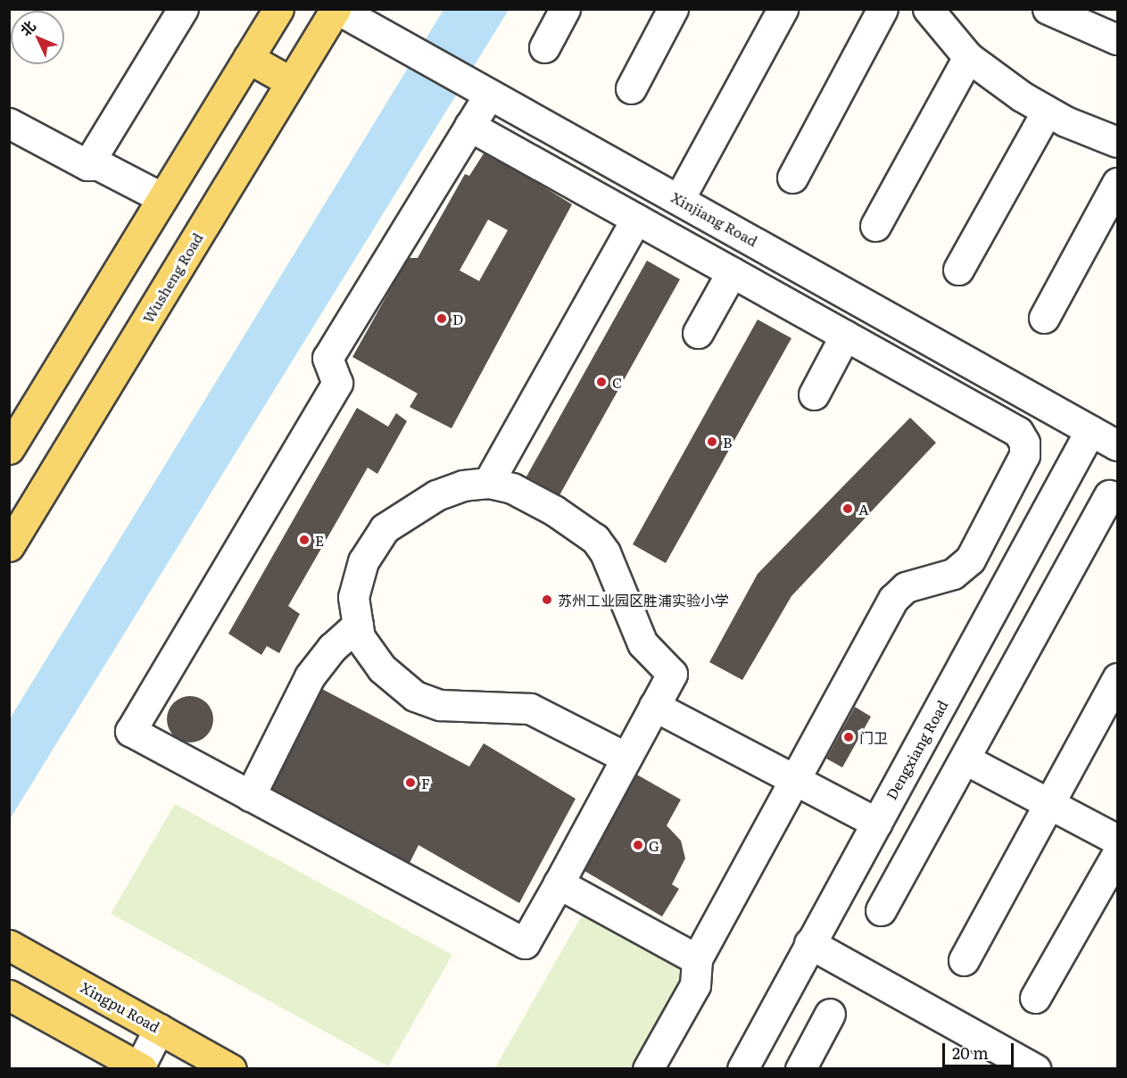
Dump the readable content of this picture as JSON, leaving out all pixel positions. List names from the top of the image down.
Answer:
{
  "streets": {
    "main road": ["Wusheng Road", "Xingpu Road"],
    "street": ["Xinjiang Road", "Dengxiang Road"]
  },
  "crossings": [
    ["Xinjiang Road", "Wusheng Road"],
    ["Xinjiang Road", "Dengxiang Road"]
  ],
  "places": [
    "D",
    "C",
    "B",
    "A",
    "E",
    "苏州工业园区胜浦实验小学",
    "门卫",
    "F",
    "G"
  ],
  "scale_bar": "20 m",
  "north": "top left"
}
